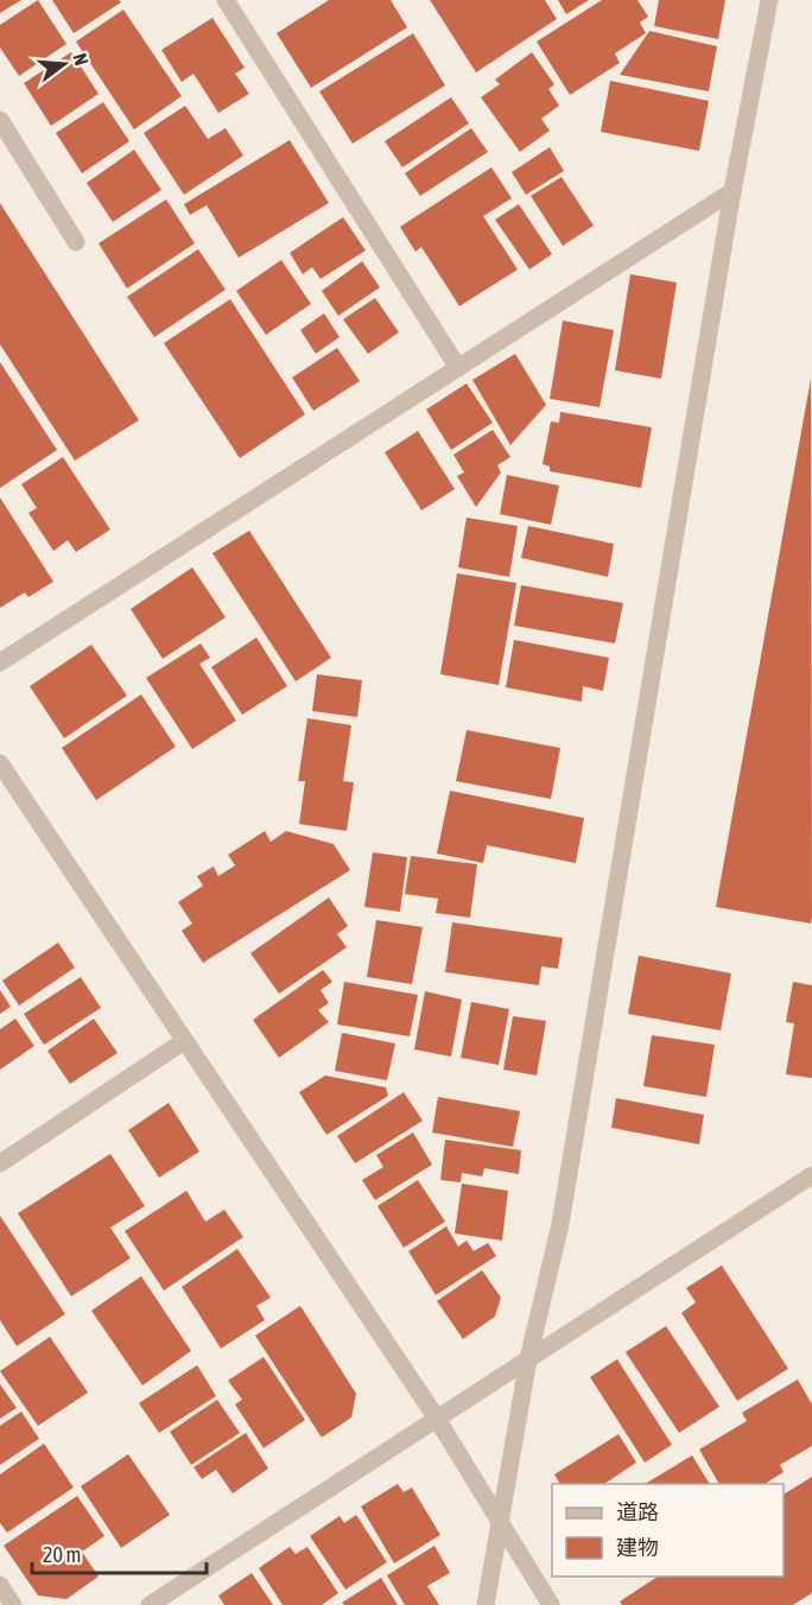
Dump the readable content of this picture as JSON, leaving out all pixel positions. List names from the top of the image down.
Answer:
{
  "legend": ["道路", "建物"],
  "scale_bar": "20 m",
  "north": "right"
}
